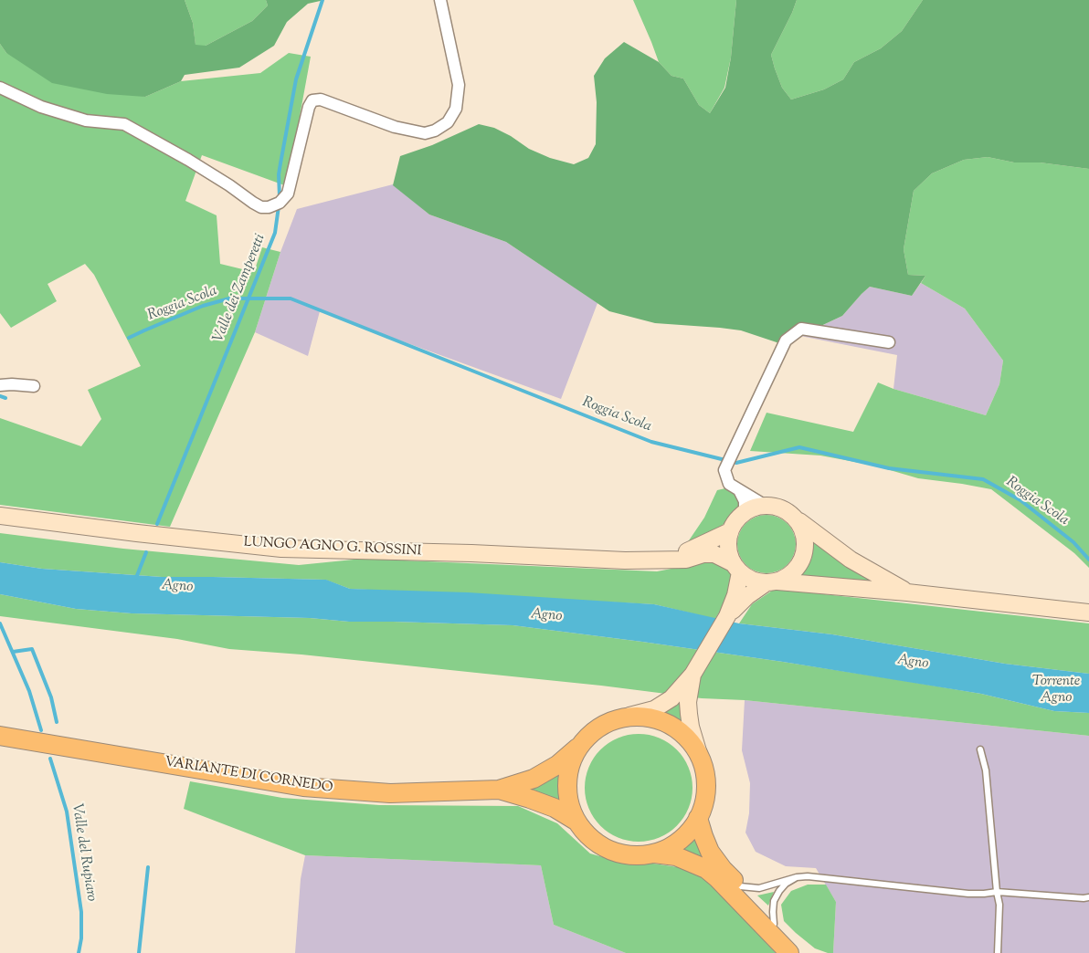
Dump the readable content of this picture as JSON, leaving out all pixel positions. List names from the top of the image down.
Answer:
{
  "streets": {
    "main road": ["LUNGO AGNO G. ROSSINI", "VARIANTE DI CORNEDO"]
  },
  "water": [
    "Valle dei Zamperetti",
    "Roggia Scola",
    "Agno",
    "Torrente Agno",
    "Valle del Rupiaro"
  ]
}
